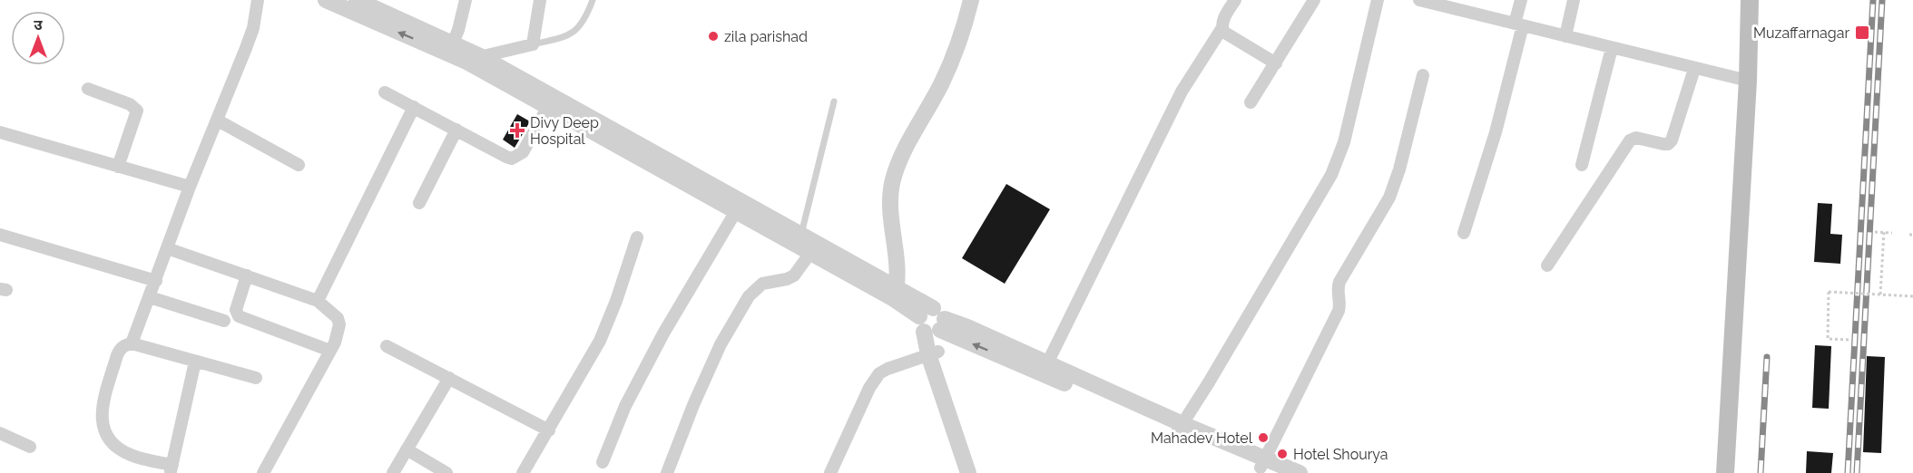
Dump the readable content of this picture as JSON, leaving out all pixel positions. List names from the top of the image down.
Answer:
{
  "places": {
    "transit": ["Muzaffarnagar"],
    "other": ["zila parishad", "Mahadev Hotel", "Hotel Shourya"],
    "health": ["Divy Deep Hospital"]
  },
  "north": "top"
}
